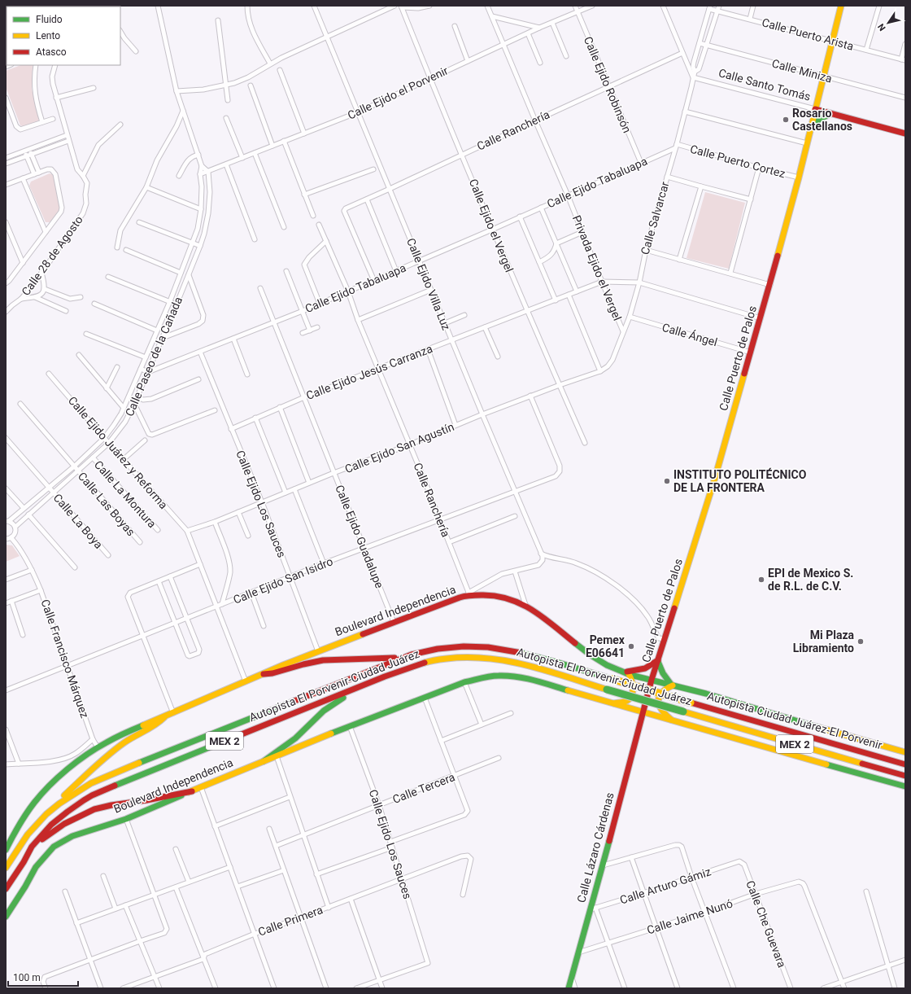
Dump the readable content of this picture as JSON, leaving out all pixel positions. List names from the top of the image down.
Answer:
{
  "streets": {
    "main road": [
      "Calle Santo Tomás",
      "Calle Puerto de Palos",
      "Boulevard Independencia",
      "Autopista El Porvenir-Ciudad Juárez",
      "Autopista Ciudad Juárez-El Porvenir",
      "MEX 2",
      "Calle Lázaro Cárdenas"
    ],
    "street": [
      "Calle Puerto Arista",
      "Calle Miniza",
      "Calle Ejido Robinsón",
      "Calle Ejido el Porvenir",
      "Calle Ranchería",
      "Calle Puerto Cortez",
      "Calle Ejido Tabaluapa",
      "Calle Salvarcar",
      "Calle Ejido el Vergel",
      "Calle 28 de Agosto",
      "Privada Ejido el Vergel",
      "Calle Ejido Villa Luz",
      "Calle Ángel",
      "Calle Paseo de la Cañada",
      "Calle Ejido Jesús Carranza",
      "Calle Ejido San Agustín",
      "Calle Ejido Juárez y Reforma",
      "Calle La Montura",
      "Calle Las Boyas",
      "Calle Ejido Los Sauces",
      "Calle La Boya",
      "Calle Ejido Guadalupe",
      "Calle Ejido San Isidro",
      "Calle Francisco Márquez",
      "Calle Tercera",
      "Calle Arturo Gámiz",
      "Calle Jaime Nunó",
      "Calle Primera",
      "Calle Che Guevara"
    ]
  },
  "crossings": [
    ["Calle Puerto Arista", "Calle Salvarcar"],
    ["Calle Puerto Arista", "Calle Puerto de Palos"],
    ["Calle Miniza", "Calle Salvarcar"],
    ["Calle Miniza", "Calle Puerto de Palos"],
    ["Calle Ejido Robinsón", "Calle Ejido el Porvenir"],
    ["Calle Ejido Robinsón", "Calle Ranchería"],
    ["Calle Ejido Robinsón", "Calle Ejido Tabaluapa"],
    ["Calle Santo Tomás", "Calle Salvarcar"],
    ["Calle Santo Tomás", "Calle Puerto de Palos"],
    ["Calle Ejido el Porvenir", "Calle Ejido el Vergel"],
    ["Calle Ejido el Porvenir", "Privada Ejido el Vergel"],
    ["Calle Ejido el Porvenir", "Calle Ejido Villa Luz"],
    ["Calle Ejido el Porvenir", "Calle Paseo de la Cañada"],
    ["Calle Ranchería", "Calle Ejido Tabaluapa"],
    ["Calle Ranchería", "Calle Ejido el Vergel"],
    ["Calle Ranchería", "Privada Ejido el Vergel"],
    ["Calle Ranchería", "Calle Ejido Villa Luz"],
    ["Calle Ranchería", "Calle Ejido Jesús Carranza"],
    ["Calle Ranchería", "Calle Ejido San Agustín"],
    ["Calle Ranchería", "Calle Ejido San Isidro"],
    ["Calle Ranchería", "Boulevard Independencia"],
    ["Calle Puerto Cortez", "Calle Ejido Tabaluapa"],
    ["Calle Puerto Cortez", "Calle Salvarcar"],
    ["Calle Puerto Cortez", "Calle Puerto de Palos"],
    ["Calle Ejido Tabaluapa", "Calle Salvarcar"],
    ["Calle Ejido Tabaluapa", "Calle Ejido el Vergel"],
    ["Calle Ejido Tabaluapa", "Privada Ejido el Vergel"],
    ["Calle Ejido Tabaluapa", "Calle Ejido Villa Luz"],
    ["Calle Ejido Tabaluapa", "Calle Paseo de la Cañada"],
    ["Calle Ejido Tabaluapa", "Calle Ejido Los Sauces"],
    ["Calle Ejido Tabaluapa", "Calle Ejido Guadalupe"],
    ["Calle Salvarcar", "Privada Ejido el Vergel"],
    ["Calle Salvarcar", "Calle Ángel"],
    ["Calle Salvarcar", "Calle Ejido Jesús Carranza"],
    ["Calle Salvarcar", "Calle Ejido San Agustín"],
    ["Calle Ejido el Vergel", "Calle Ejido Jesús Carranza"],
    ["Calle Ejido el Vergel", "Calle Ejido San Agustín"],
    ["Privada Ejido el Vergel", "Calle Ejido Jesús Carranza"],
    ["Calle Ejido Villa Luz", "Calle Ejido Jesús Carranza"],
    ["Calle Ejido Villa Luz", "Calle Ejido San Agustín"],
    ["Calle Ejido Villa Luz", "Calle Ejido San Isidro"],
    ["Calle Ángel", "Calle Puerto de Palos"],
    ["Calle Paseo de la Cañada", "Calle Ejido Juárez y Reforma"],
    ["Calle Paseo de la Cañada", "Calle La Montura"],
    ["Calle Paseo de la Cañada", "Calle Las Boyas"],
    ["Calle Paseo de la Cañada", "Calle La Boya"],
    ["Calle Puerto de Palos", "Calle Ejido Jesús Carranza"],
    ["Calle Puerto de Palos", "Boulevard Independencia"],
    ["Calle Puerto de Palos", "Calle Lázaro Cárdenas"],
    ["Calle Ejido Jesús Carranza", "Calle Ejido Los Sauces"],
    ["Calle Ejido Jesús Carranza", "Calle Ejido Guadalupe"],
    ["Calle Ejido San Agustín", "Calle Ejido Juárez y Reforma"],
    ["Calle Ejido San Agustín", "Calle Ejido Los Sauces"],
    ["Calle Ejido San Agustín", "Calle Ejido Guadalupe"],
    ["Calle Ejido San Agustín", "Calle Ejido San Isidro"],
    ["Calle Ejido Los Sauces", "Calle Ejido San Isidro"],
    ["Calle Ejido Los Sauces", "Boulevard Independencia"],
    ["Calle Ejido Los Sauces", "Calle Tercera"],
    ["Calle Ejido Los Sauces", "Calle Primera"],
    ["Calle Ejido Guadalupe", "Calle Ejido San Isidro"],
    ["Calle Ejido Guadalupe", "Boulevard Independencia"],
    ["Calle Ejido San Isidro", "Calle Francisco Márquez"],
    ["Boulevard Independencia", "Calle Francisco Márquez"],
    ["Boulevard Independencia", "Calle Lázaro Cárdenas"],
    ["Calle Lázaro Cárdenas", "Calle Arturo Gámiz"],
    ["Calle Lázaro Cárdenas", "Calle Jaime Nunó"],
    ["Calle Arturo Gámiz", "Calle Che Guevara"],
    ["Calle Jaime Nunó", "Calle Che Guevara"]
  ],
  "places": [
    "Rosario Castellanos",
    "INSTITUTO POLITÉCNICO DE LA FRONTERA",
    "EPI de Mexico S. de R.L. de C.V.",
    "Mi Plaza Libramiento",
    "Pemex E06641"
  ],
  "legend": ["Fluido", "Lento", "Atasco"],
  "scale_bar": "100 m",
  "north": "bottom left"
}
